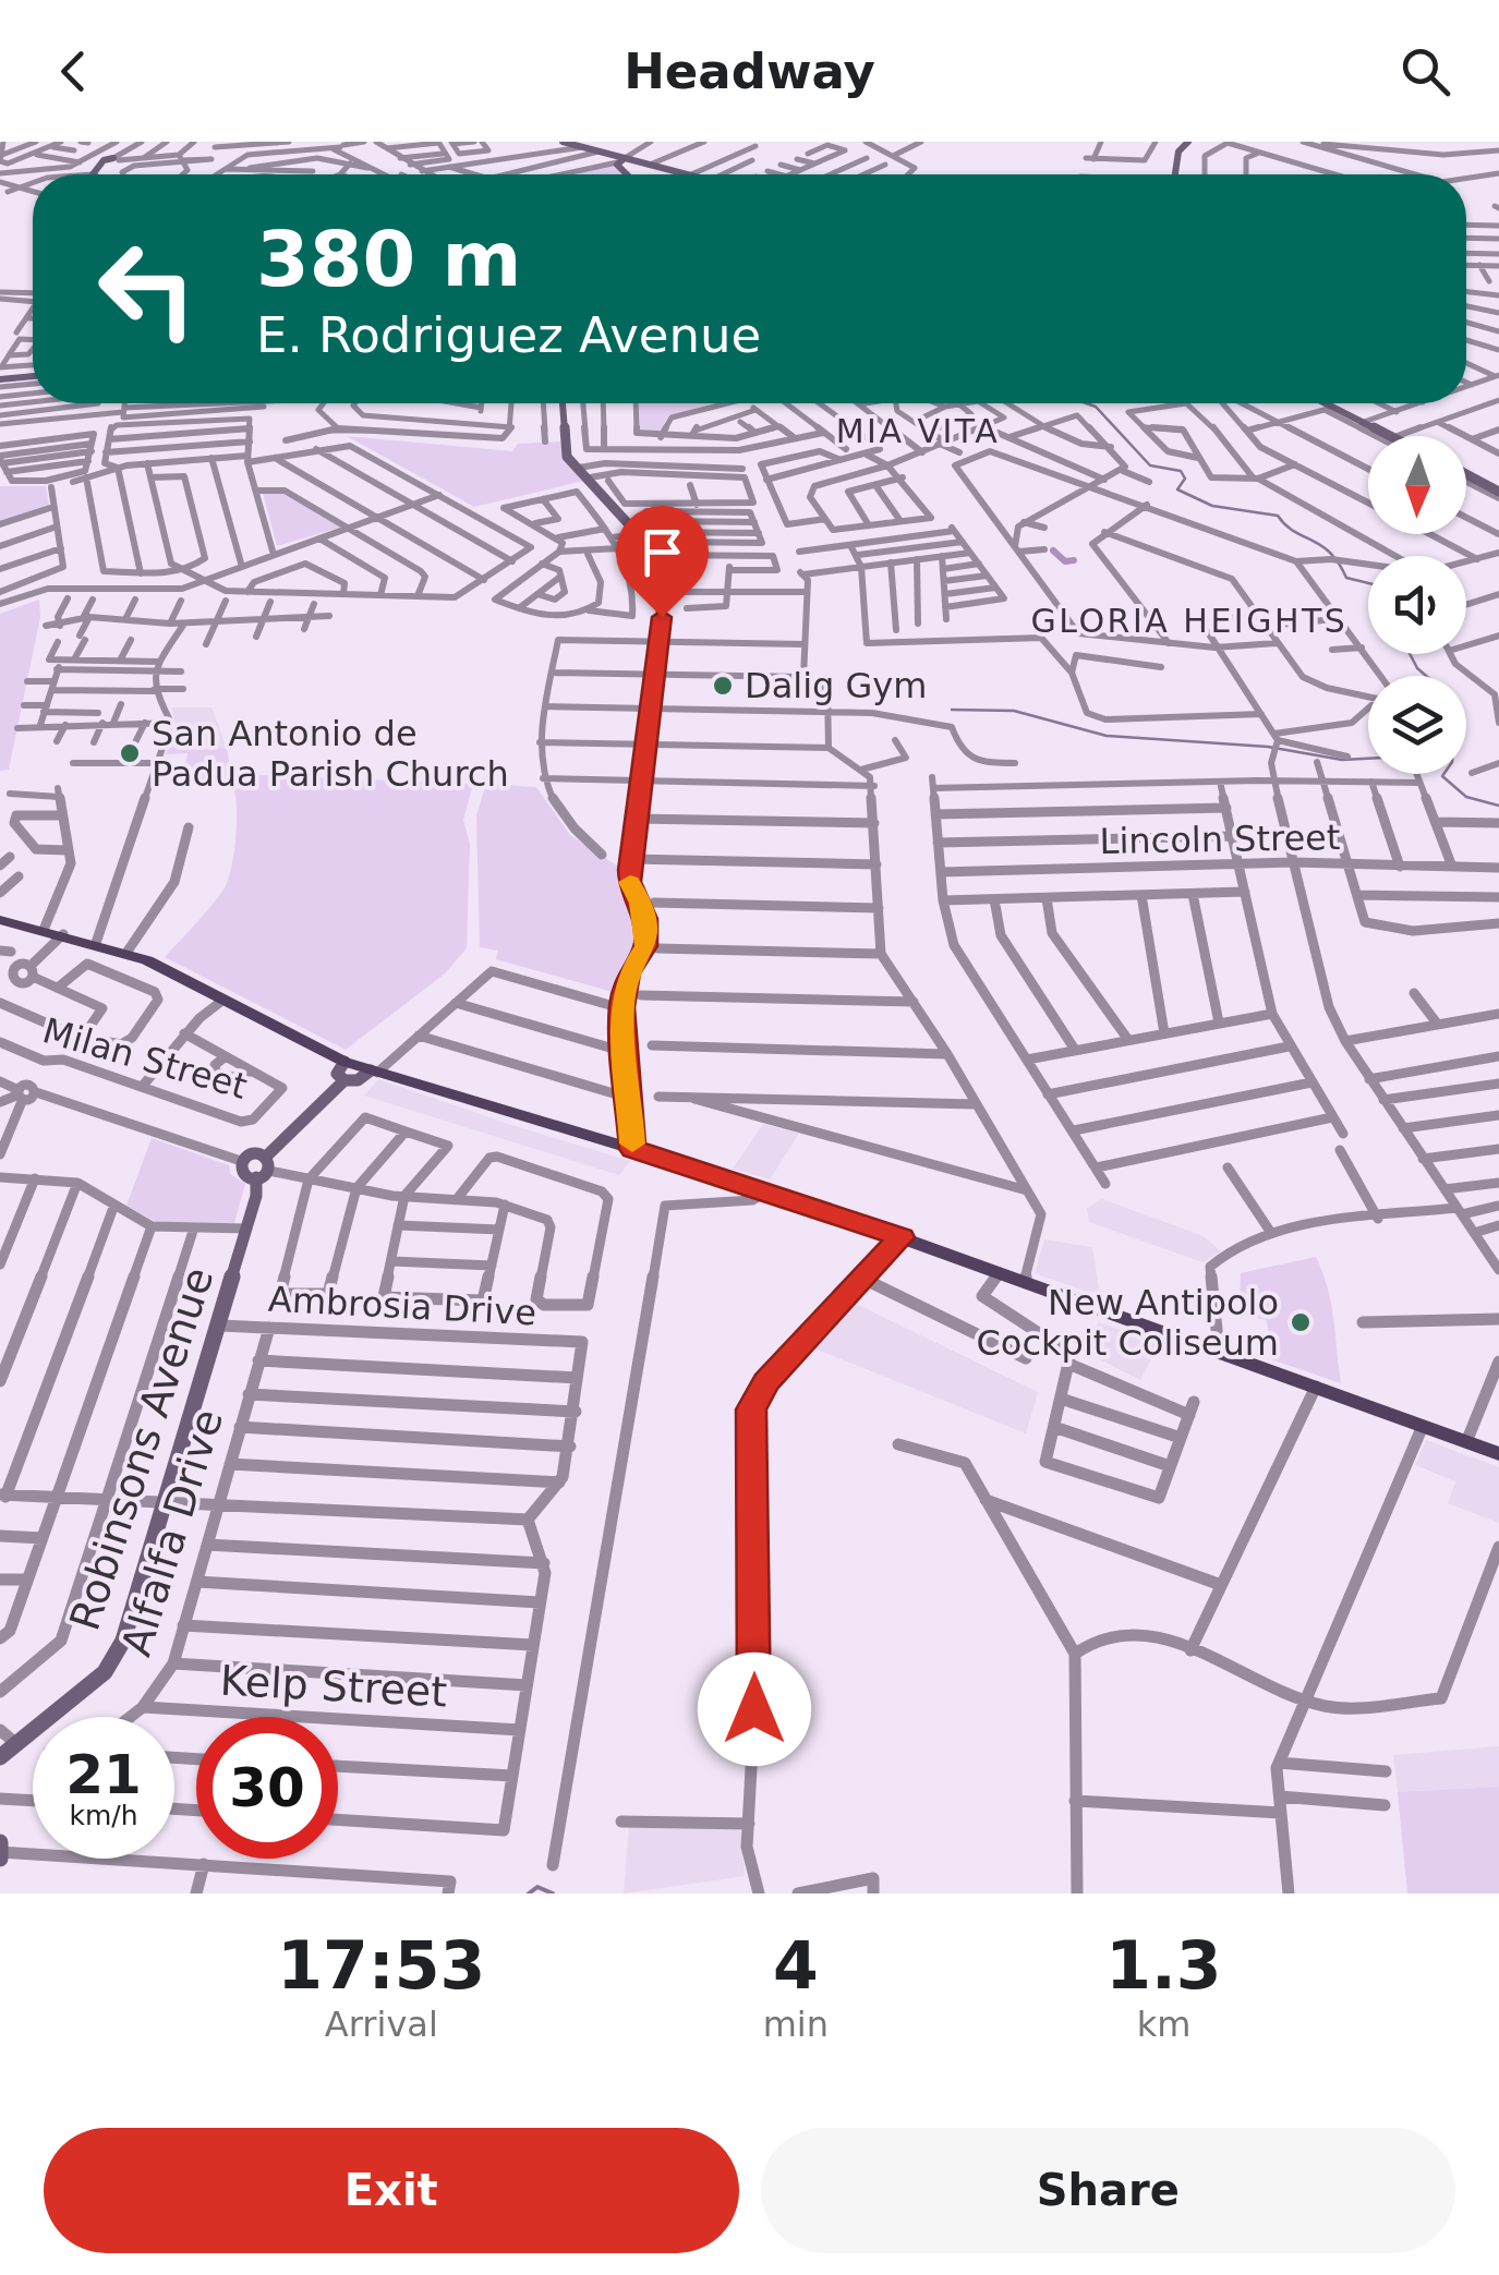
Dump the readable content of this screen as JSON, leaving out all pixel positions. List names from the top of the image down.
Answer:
{
  "streets": {
    "street": [
      "Lincoln Street",
      "Milan Street",
      "Ambrosia Drive",
      "Robinsons Avenue",
      "Alfalfa Drive",
      "Kelp Street"
    ]
  },
  "crossings": [
    ["Ambrosia Drive", "Robinsons Avenue"],
    ["Ambrosia Drive", "Alfalfa Drive"],
    ["Alfalfa Drive", "Kelp Street"]
  ],
  "districts": ["MIA VITA", "GLORIA HEIGHTS"],
  "places": ["Dalig Gym", "San Antonio de Padua Parish Church", "New Antipolo Cockpit Coliseum"],
  "north": "bottom",
  "page": {
    "header": "Headway",
    "turn": ["380 m", "E. Rodriguez Avenue"],
    "speed": "21 km/h",
    "limit": "30",
    "eta": [
      "17:53",
      "Arrival",
      "4",
      "min",
      "1.3",
      "km"
    ],
    "buttons": ["Exit", "Share"]
  }
}
